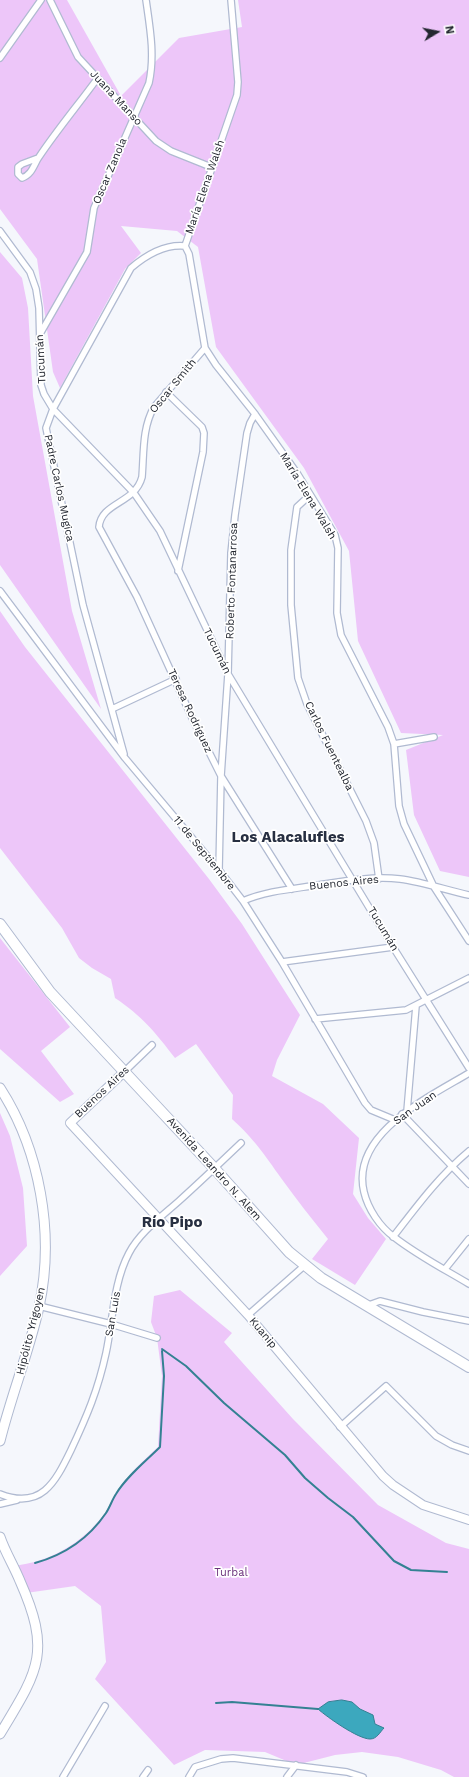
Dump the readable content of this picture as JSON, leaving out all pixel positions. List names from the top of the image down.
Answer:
{
  "streets": {
    "highway": ["Avenida Leandro N. Alem"],
    "main road": ["Buenos Aires", "Hipólito Yrigoyen", "Kuanip"],
    "street": [
      "Juana Manso",
      "Oscar Zanola",
      "María Elena Walsh",
      "Tucumán",
      "Oscar Smith",
      "Padre Carlos Mugica",
      "Roberto Fontanarrosa",
      "Teresa Rodríguez",
      "Carlos Fuentealba",
      "11 de Septiembre",
      "San Juan",
      "San Luis"
    ]
  },
  "crossings": [
    ["Juana Manso", "Oscar Zanola"],
    ["Juana Manso", "María Elena Walsh"],
    ["Oscar Zanola", "Tucumán"],
    ["María Elena Walsh", "Oscar Smith"],
    ["María Elena Walsh", "Padre Carlos Mugica"],
    ["María Elena Walsh", "Roberto Fontanarrosa"],
    ["María Elena Walsh", "Carlos Fuentealba"],
    ["Tucumán", "Oscar Smith"],
    ["Tucumán", "Padre Carlos Mugica"],
    ["Tucumán", "Roberto Fontanarrosa"],
    ["Tucumán", "Teresa Rodríguez"],
    ["Tucumán", "Buenos Aires"],
    ["Oscar Smith", "Teresa Rodríguez"],
    ["Padre Carlos Mugica", "11 de Septiembre"],
    ["Roberto Fontanarrosa", "Teresa Rodríguez"],
    ["Roberto Fontanarrosa", "11 de Septiembre"],
    ["Teresa Rodríguez", "Buenos Aires"],
    ["Carlos Fuentealba", "Buenos Aires"],
    ["11 de Septiembre", "Buenos Aires"],
    ["11 de Septiembre", "San Juan"],
    ["Buenos Aires", "Avenida Leandro N. Alem"],
    ["Buenos Aires", "Kuanip"],
    ["Avenida Leandro N. Alem", "San Luis"],
    ["San Luis", "Kuanip"]
  ],
  "districts": ["Los Alacalufles", "Río Pipo"],
  "parks": ["Turbal"],
  "north": "right"
}
